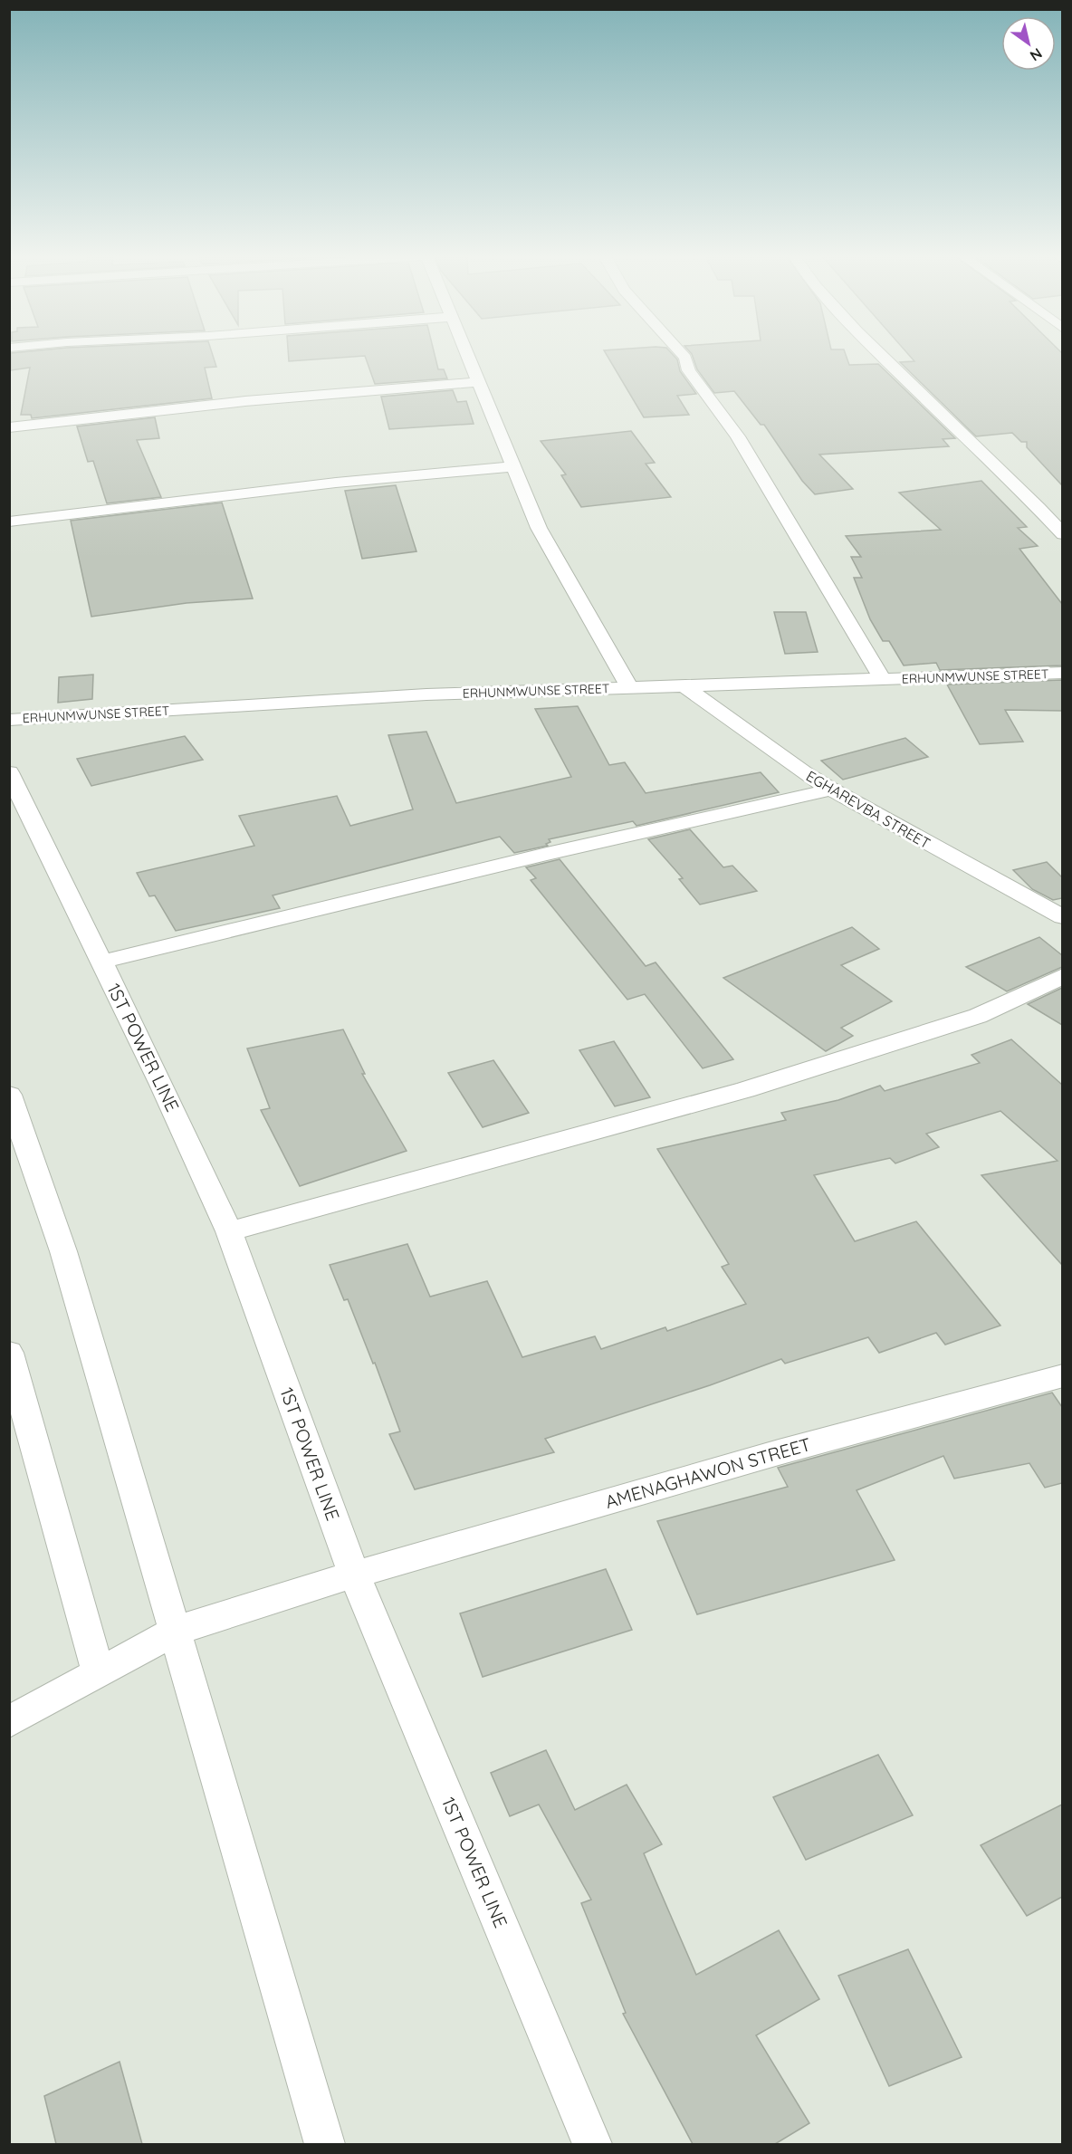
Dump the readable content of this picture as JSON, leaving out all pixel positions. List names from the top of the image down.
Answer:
{
  "streets": {
    "street": [
      "ERHUNMWUNSE STREET",
      "EGHAREVBA STREET",
      "1ST POWER LINE",
      "AMENAGHAWON STREET"
    ]
  },
  "crossings": [
    ["ERHUNMWUNSE STREET", "EGHAREVBA STREET"],
    ["1ST POWER LINE", "AMENAGHAWON STREET"]
  ],
  "north": "bottom right"
}
